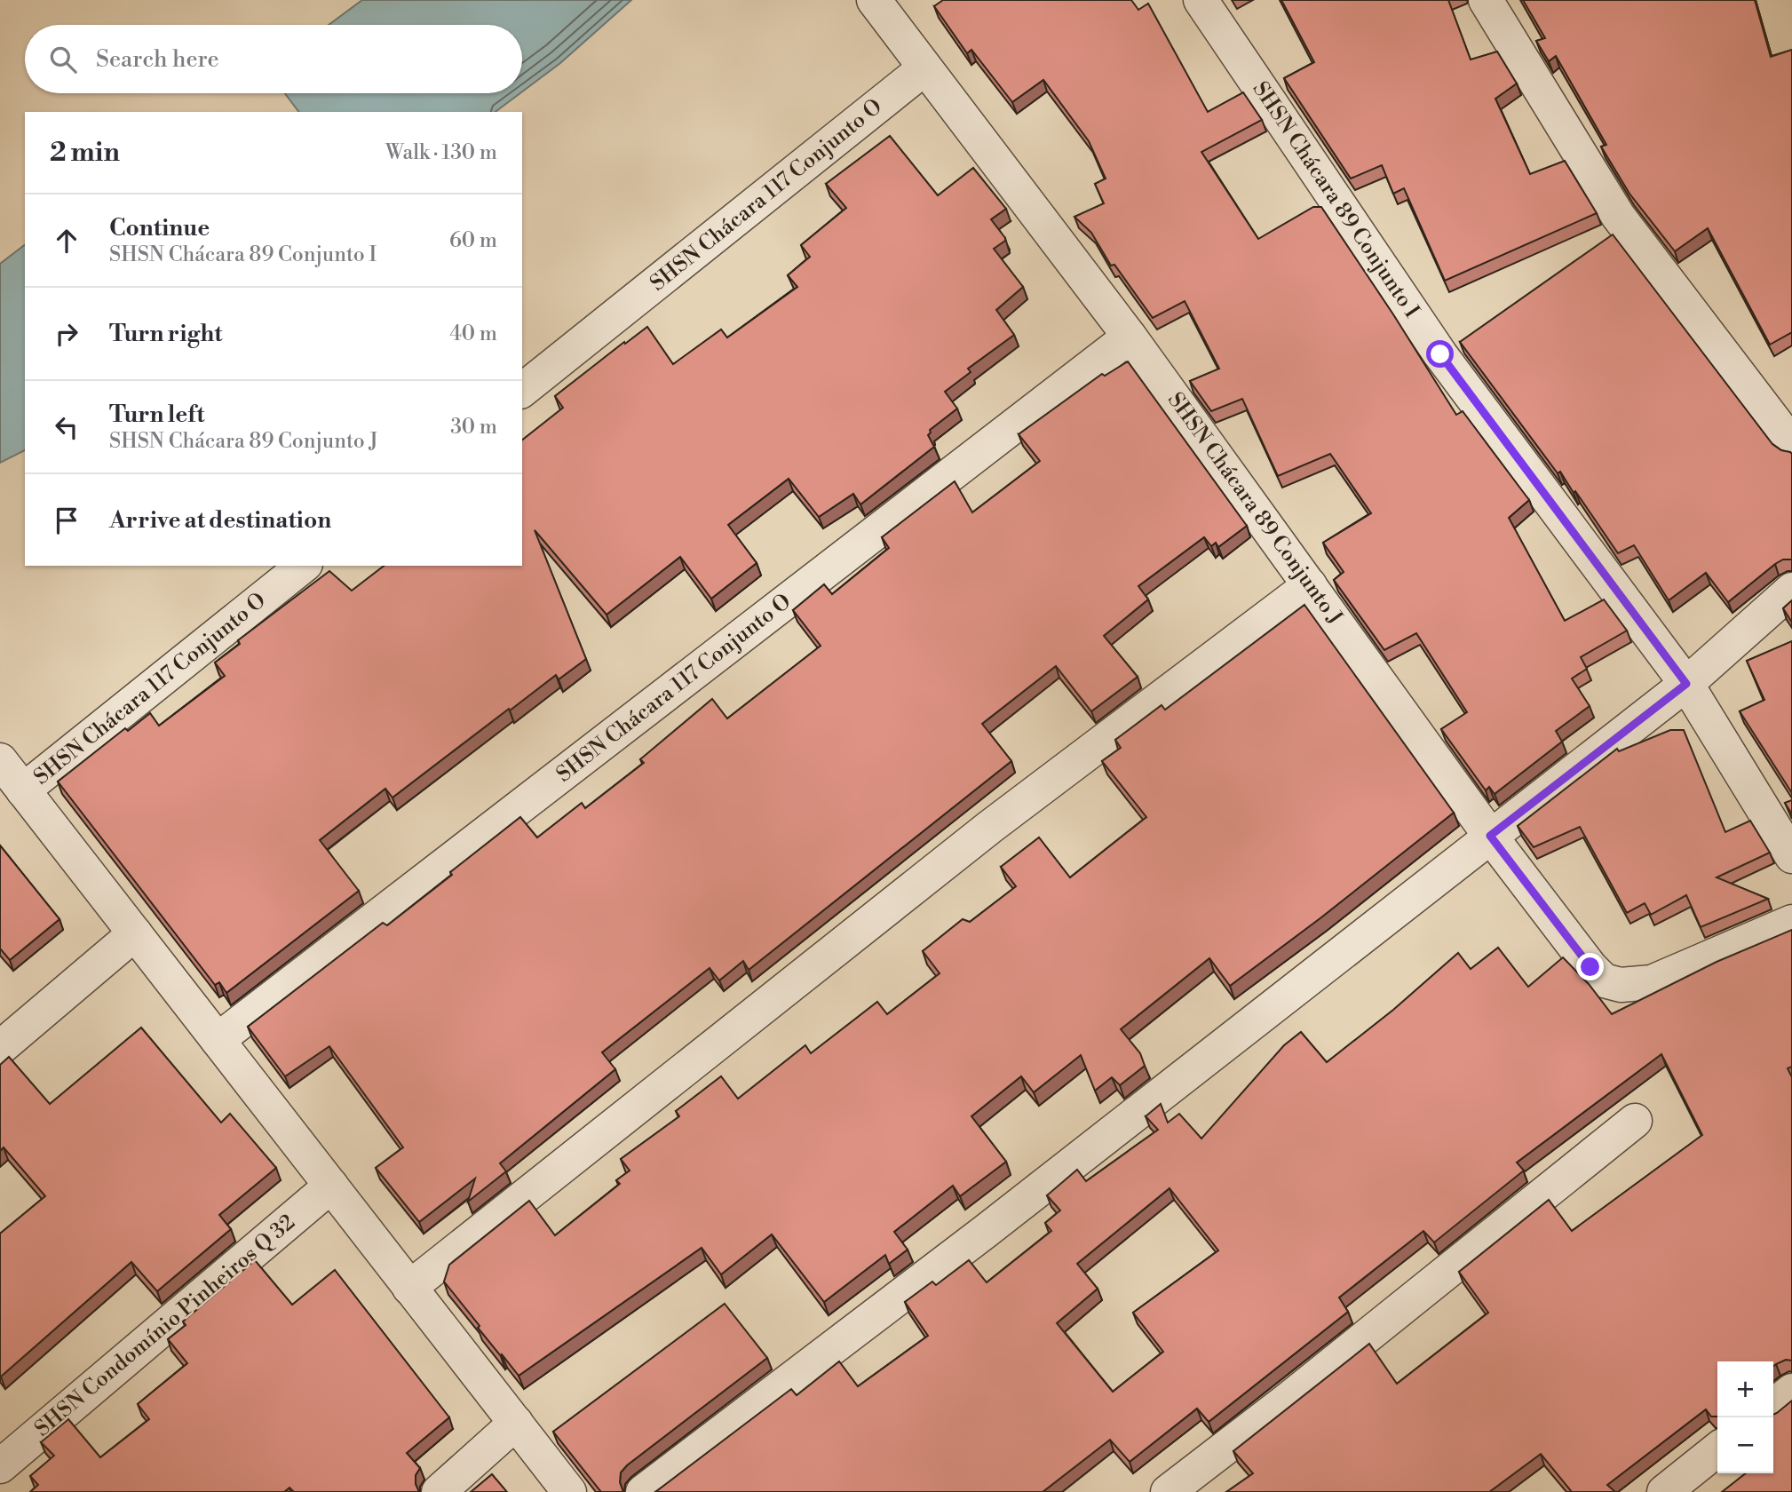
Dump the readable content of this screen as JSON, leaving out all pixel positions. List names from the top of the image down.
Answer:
{
  "streets": {
    "street": [
      "SHSN Chácara 117 Conjunto O",
      "SHSN Chácara 89 Conjunto I",
      "SHSN Chácara 89 Conjunto J",
      "SHSN Condomínio Pinheiros Q 32"
    ]
  },
  "crossings": [
    ["SHSN Chácara 117 Conjunto O", "SHSN Chácara 89 Conjunto J"]
  ],
  "page": {
    "search": "Search here",
    "heading": ["2 min", "Walk · 130 m"],
    "list": [
      ["Continue", "SHSN Chácara 89 Conjunto I", "60 m"],
      ["Turn right", "40 m"],
      ["Turn left", "SHSN Chácara 89 Conjunto J", "30 m"],
      "Arrive at destination"
    ],
    "map_buttons": ["+", "−"]
  }
}
